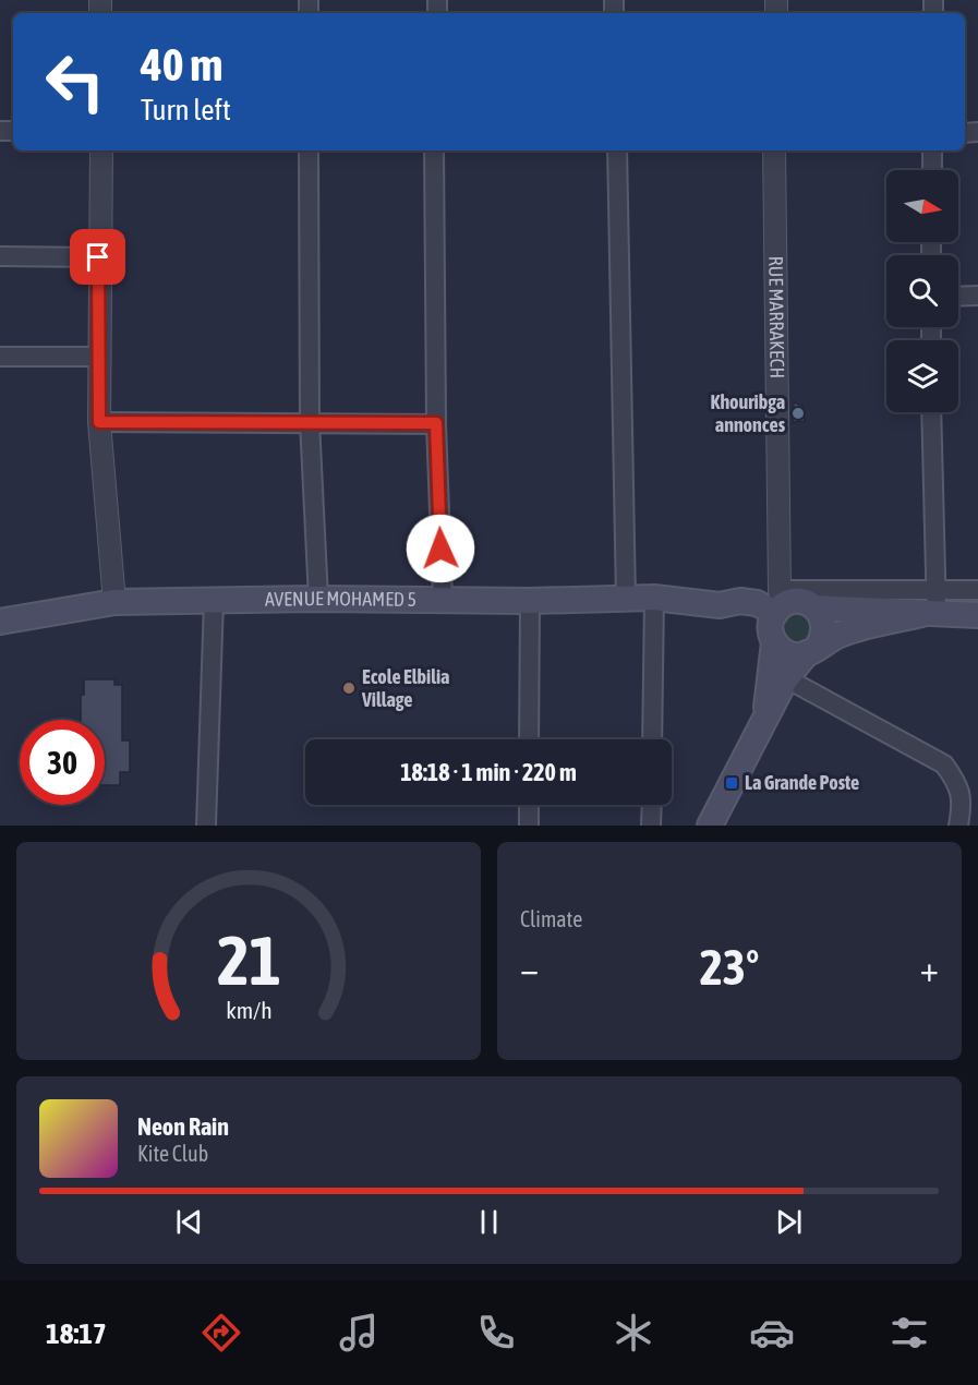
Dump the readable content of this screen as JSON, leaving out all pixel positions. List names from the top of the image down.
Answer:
{
  "streets": {
    "main road": ["AVENUE MOHAMED 5"],
    "street": ["RUE MARRAKECH"]
  },
  "crossings": [
    ["RUE MARRAKECH", "AVENUE MOHAMED 5"]
  ],
  "places": {
    "other": ["Khouribga annonces", "Ecole Elbilia Village"],
    "transit": ["La Grande Poste"]
  },
  "north": "right",
  "page": {
    "turn": ["40 m", "Turn left"],
    "limit": "30",
    "trip": "18:18 · 1 min · 220 m",
    "tile": "Climate",
    "heat": ["−", "23°", "+"],
    "song": ["Neon Rain", "Kite Club"],
    "tabs": "18:17",
    "gauge": ["21", "km/h"]
  }
}
